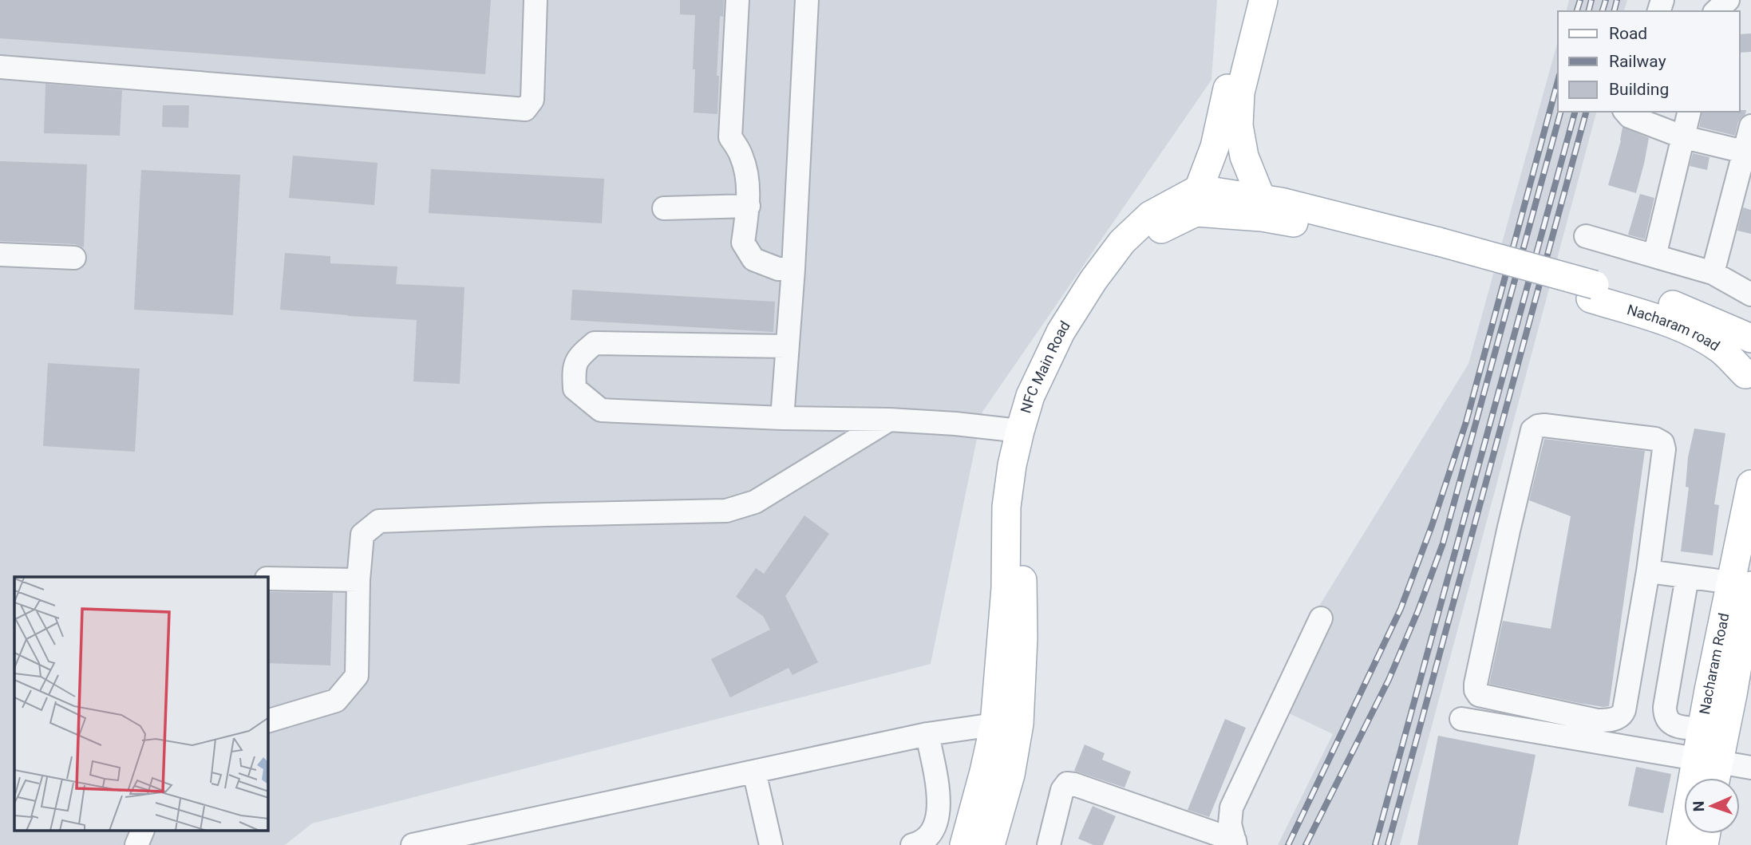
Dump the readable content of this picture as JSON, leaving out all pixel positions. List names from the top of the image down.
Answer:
{
  "streets": {
    "main road": ["Nacharam road", "NFC Main Road", "Nacharam Road"]
  },
  "legend": ["Road", "Railway", "Building"],
  "north": "left"
}
